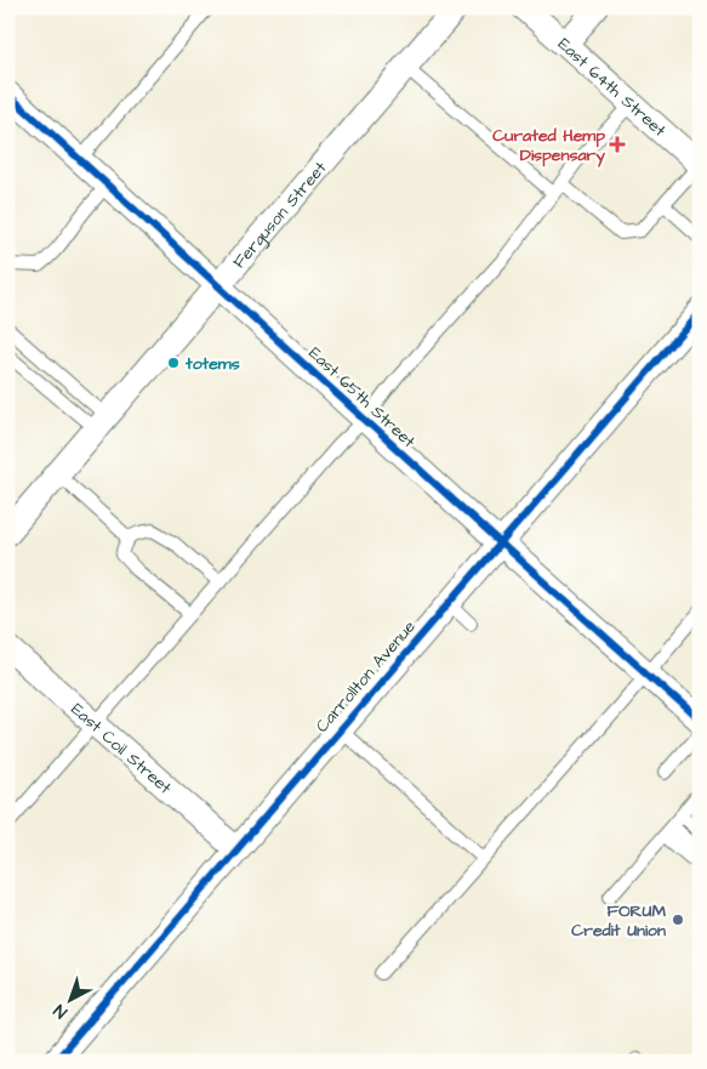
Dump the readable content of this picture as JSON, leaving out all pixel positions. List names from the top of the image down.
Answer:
{
  "streets": {
    "street": [
      "East 64th Street",
      "Ferguson Street",
      "East 65th Street",
      "Carrollton Avenue",
      "East Coil Street"
    ]
  },
  "crossings": [
    ["Ferguson Street", "East 65th Street"],
    ["East 65th Street", "Carrollton Avenue"],
    ["Carrollton Avenue", "East Coil Street"]
  ],
  "places": {
    "health": ["Curated Hemp Dispensary"],
    "other": ["totems", "FORUM Credit Union"]
  },
  "north": "bottom left"
}
